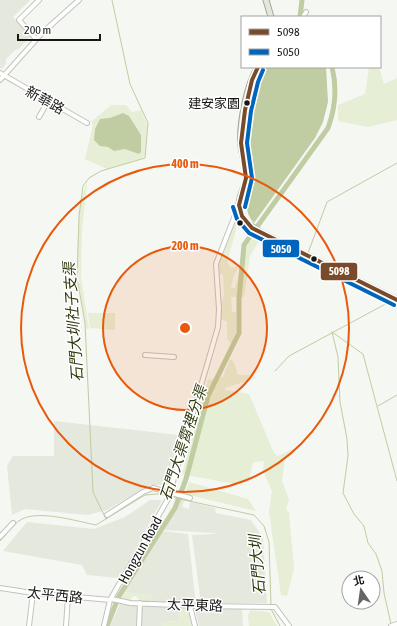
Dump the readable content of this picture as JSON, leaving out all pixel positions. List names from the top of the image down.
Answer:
{
  "streets": {
    "street": [
      "新華路",
      "Hongzun Road",
      "太平西路",
      "太平東路"
    ]
  },
  "crossings": [
    ["Hongzun Road", "太平西路"],
    ["太平西路", "太平東路"]
  ],
  "water": ["石門大圳社子支渠", "石門大渠霄裡分渠", "石門大圳"],
  "places": ["建安家園"],
  "lines": ["transit line 5098", "transit line 5050"],
  "legend": ["5098", "5050"],
  "scale_bar": "200 m",
  "north": "top",
  "rings": ["400 m", "200 m"]
}
